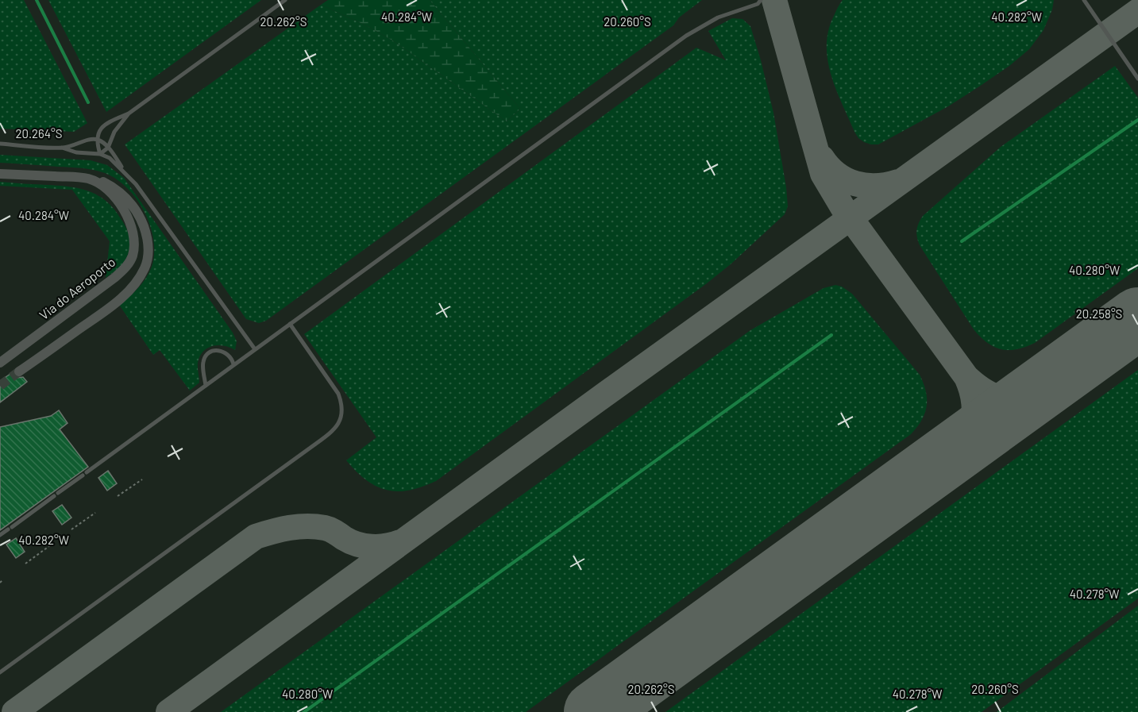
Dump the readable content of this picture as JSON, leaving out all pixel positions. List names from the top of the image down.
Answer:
{
  "streets": {
    "street": ["Via do Aeroporto"]
  },
  "coordinates": [
    "40.284°W",
    "40.282°W",
    "20.262°S",
    "20.260°S",
    "20.264°S",
    "40.280°W",
    "20.258°S",
    "40.278°W"
  ]
}
